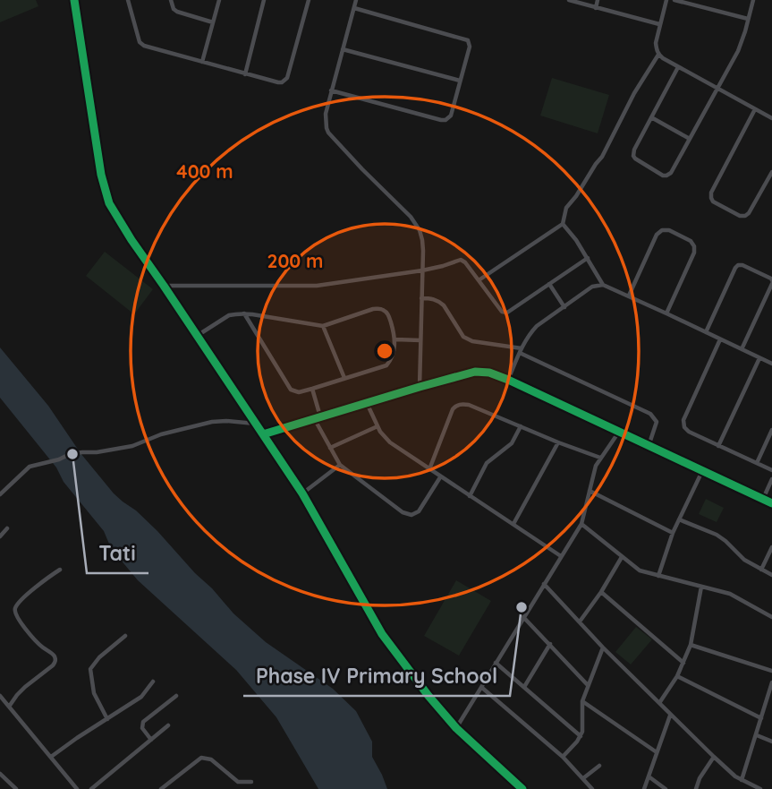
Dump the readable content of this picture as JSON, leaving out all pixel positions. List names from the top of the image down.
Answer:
{
  "places": ["Tati", "Phase IV Primary School"],
  "rings": ["400 m", "200 m"]
}
